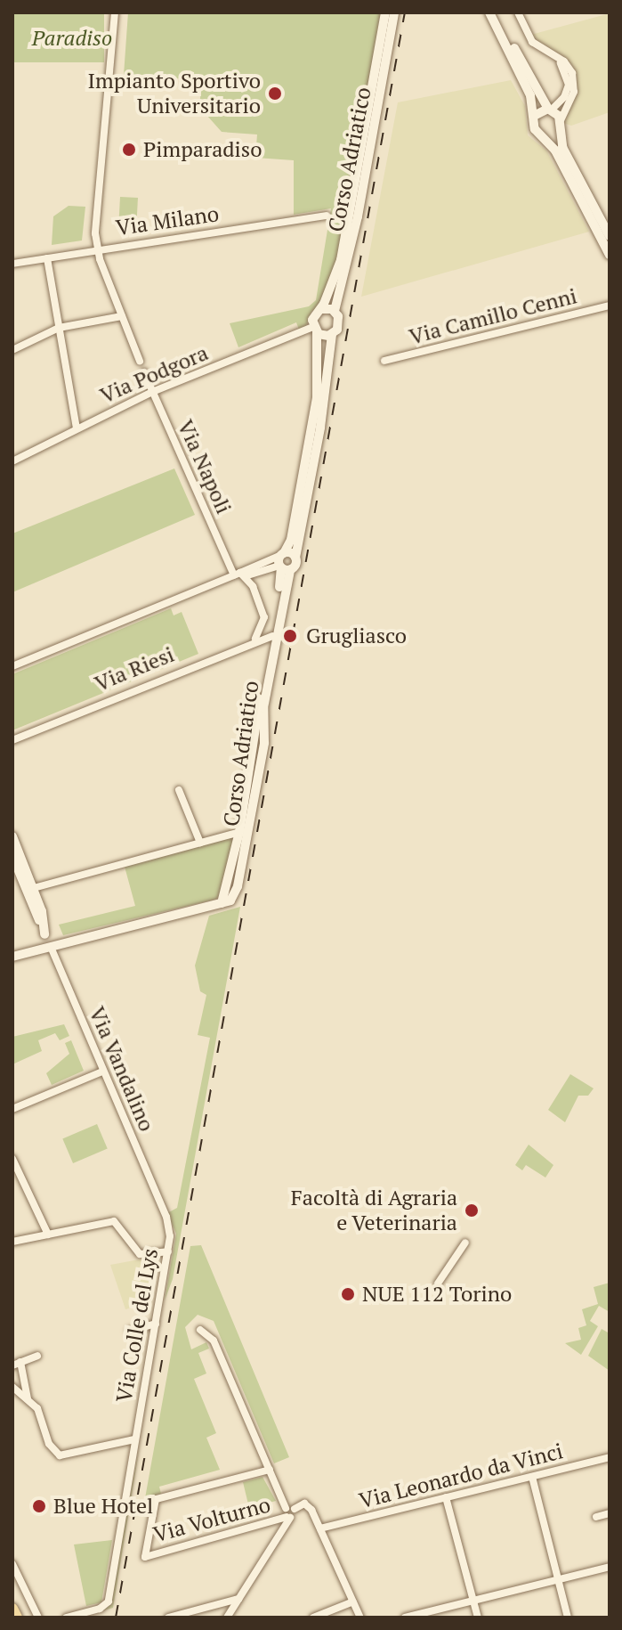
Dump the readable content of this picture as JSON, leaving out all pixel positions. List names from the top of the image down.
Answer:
{
  "streets": {
    "street": [
      "Corso Adriatico",
      "Via Milano",
      "Via Camillo Cenni",
      "Via Podgora",
      "Via Napoli",
      "Via Riesi",
      "Via Vandalino",
      "Via Colle del Lys",
      "Via Leonardo da Vinci",
      "Via Volturno"
    ]
  },
  "crossings": [
    ["Corso Adriatico", "Via Podgora"],
    ["Corso Adriatico", "Via Riesi"],
    ["Corso Adriatico", "Via Vandalino"],
    ["Via Podgora", "Via Napoli"],
    ["Via Napoli", "Via Riesi"],
    ["Via Vandalino", "Via Colle del Lys"],
    ["Via Leonardo da Vinci", "Via Volturno"]
  ],
  "parks": ["Paradiso"],
  "places": [
    "Impianto Sportivo Universitario",
    "Pimparadiso",
    "Grugliasco",
    "Facoltà di Agraria e Veterinaria",
    "NUE 112 Torino",
    "Blue Hotel"
  ]
}
